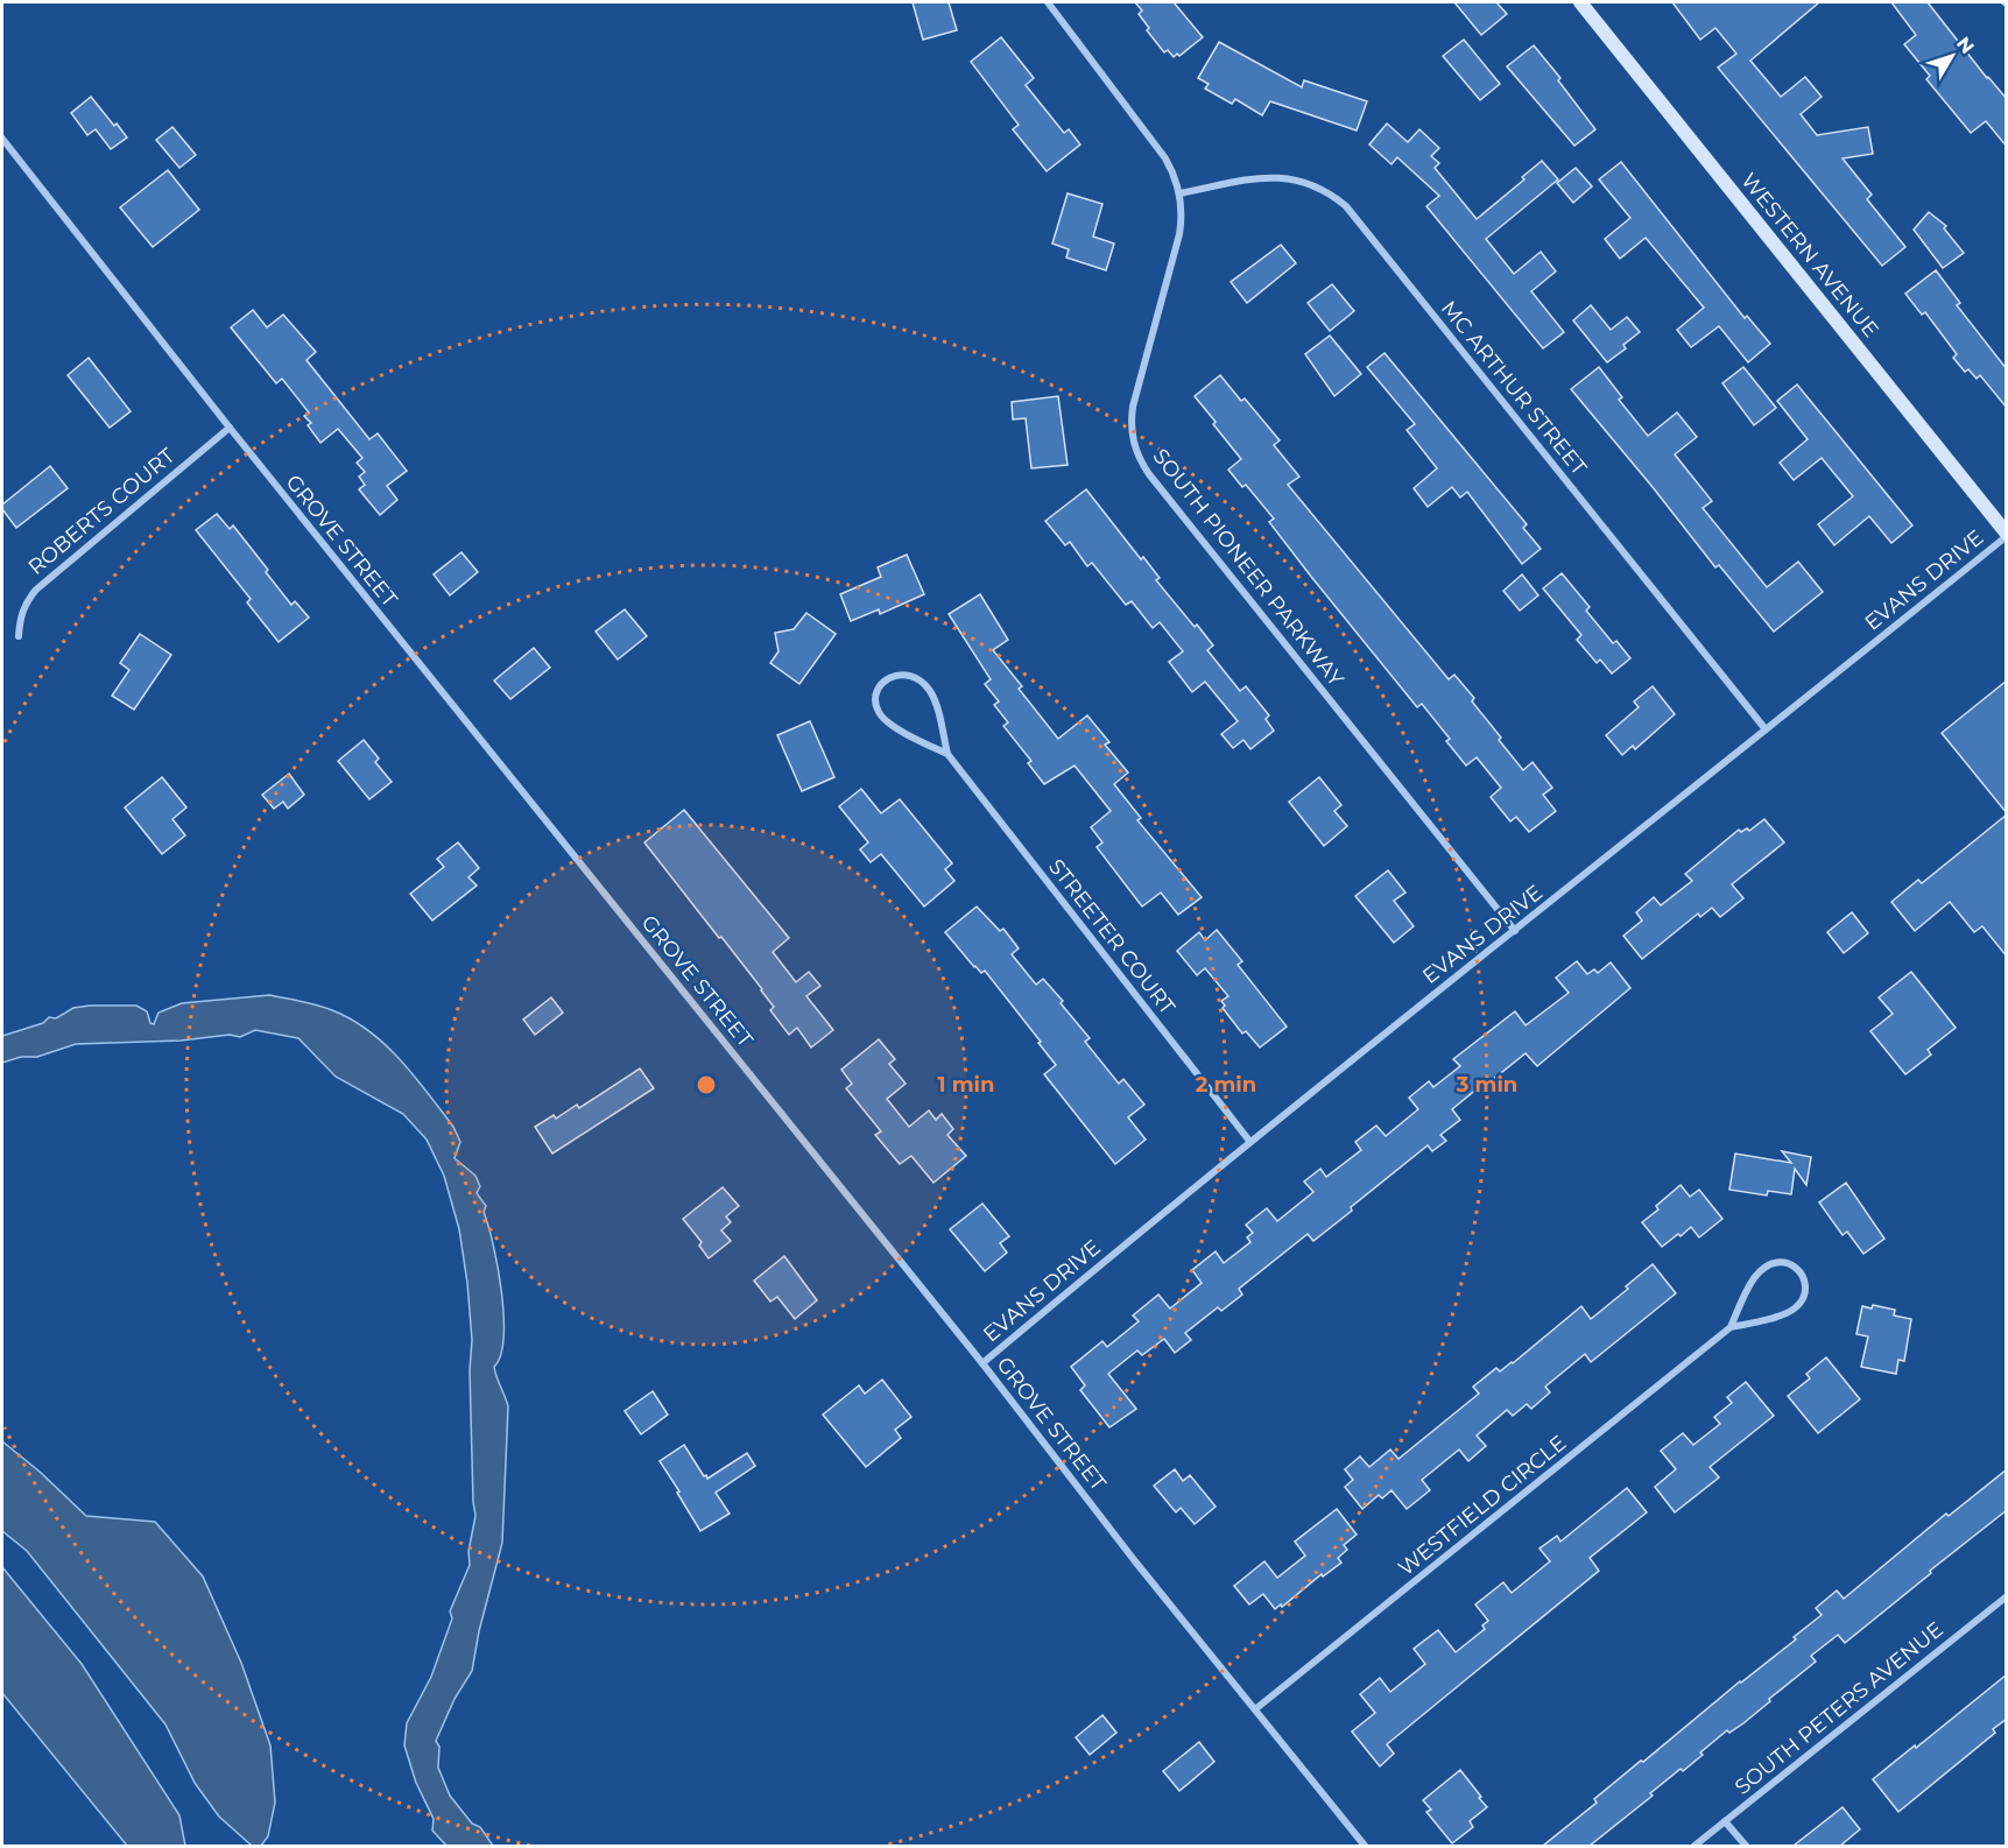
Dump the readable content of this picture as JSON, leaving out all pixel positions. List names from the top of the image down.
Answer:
{
  "streets": {
    "street": [
      "WESTERN AVENUE",
      "MC ARTHUR STREET",
      "ROBERTS COURT",
      "GROVE STREET",
      "SOUTH PIONEER PARKWAY",
      "EVANS DRIVE",
      "STREETER COURT",
      "WESTFIELD CIRCLE",
      "SOUTH PETERS AVENUE"
    ]
  },
  "crossings": [
    ["WESTERN AVENUE", "EVANS DRIVE"],
    ["MC ARTHUR STREET", "SOUTH PIONEER PARKWAY"],
    ["MC ARTHUR STREET", "EVANS DRIVE"],
    ["ROBERTS COURT", "GROVE STREET"],
    ["GROVE STREET", "EVANS DRIVE"],
    ["GROVE STREET", "WESTFIELD CIRCLE"],
    ["SOUTH PIONEER PARKWAY", "EVANS DRIVE"],
    ["EVANS DRIVE", "STREETER COURT"]
  ],
  "north": "top right",
  "rings": ["1 min", "2 min", "3 min"]
}
